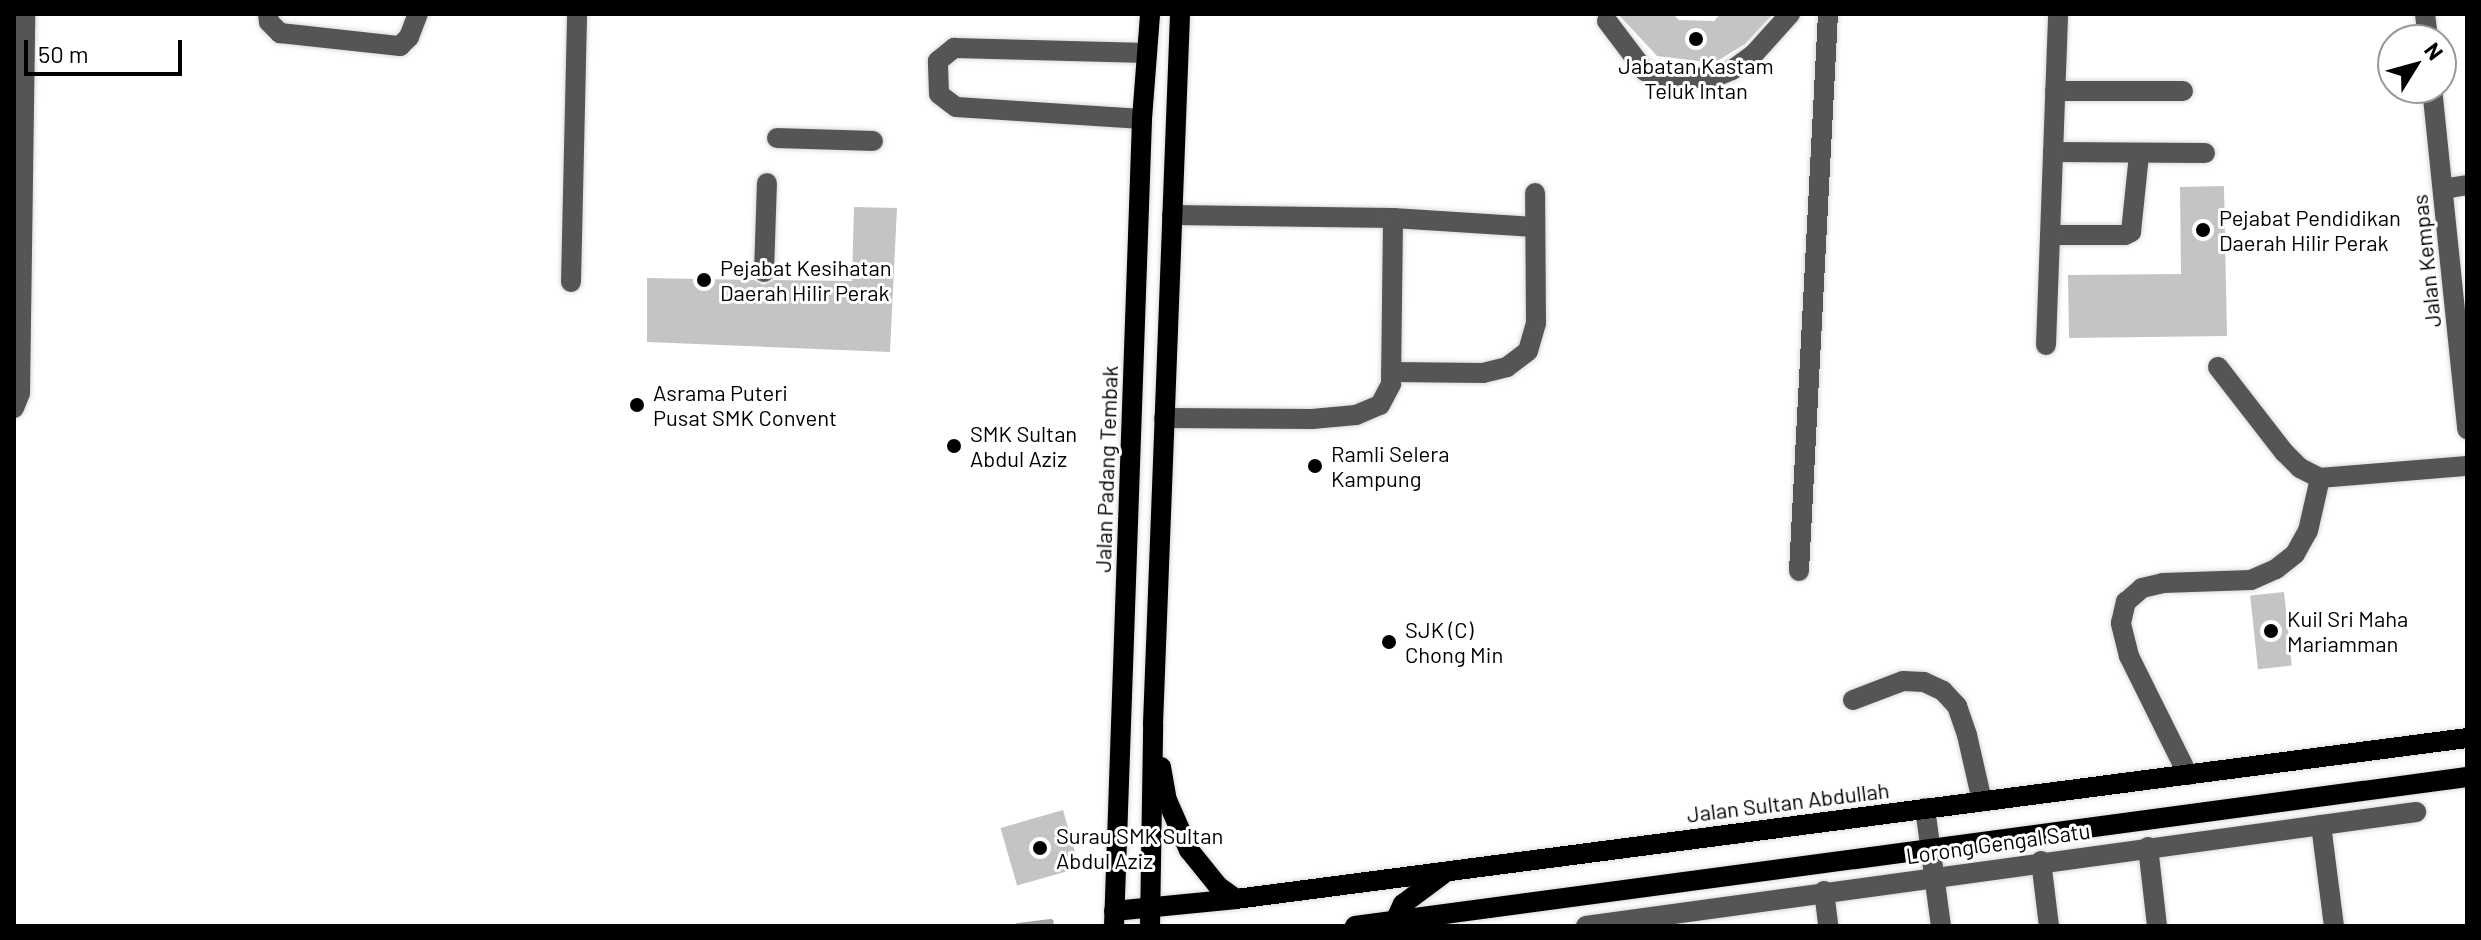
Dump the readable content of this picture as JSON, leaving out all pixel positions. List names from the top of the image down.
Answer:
{
  "streets": {
    "main road": ["Jalan Padang Tembak", "Jalan Sultan Abdullah"],
    "street": ["Jalan Kempas", "Lorong Gengal Satu"]
  },
  "crossings": [
    ["Jalan Padang Tembak", "Jalan Sultan Abdullah"]
  ],
  "places": [
    "Jabatan Kastam Teluk Intan",
    "Pejabat Pendidikan Daerah Hilir Perak",
    "Pejabat Kesihatan Daerah Hilir Perak",
    "Asrama Puteri Pusat SMK Convent",
    "SMK Sultan Abdul Aziz",
    "Ramli Selera Kampung",
    "Kuil Sri Maha Mariamman",
    "SJK (C) Chong Min",
    "Surau SMK Sultan Abdul Aziz"
  ],
  "scale_bar": "50 m",
  "north": "top right"
}
